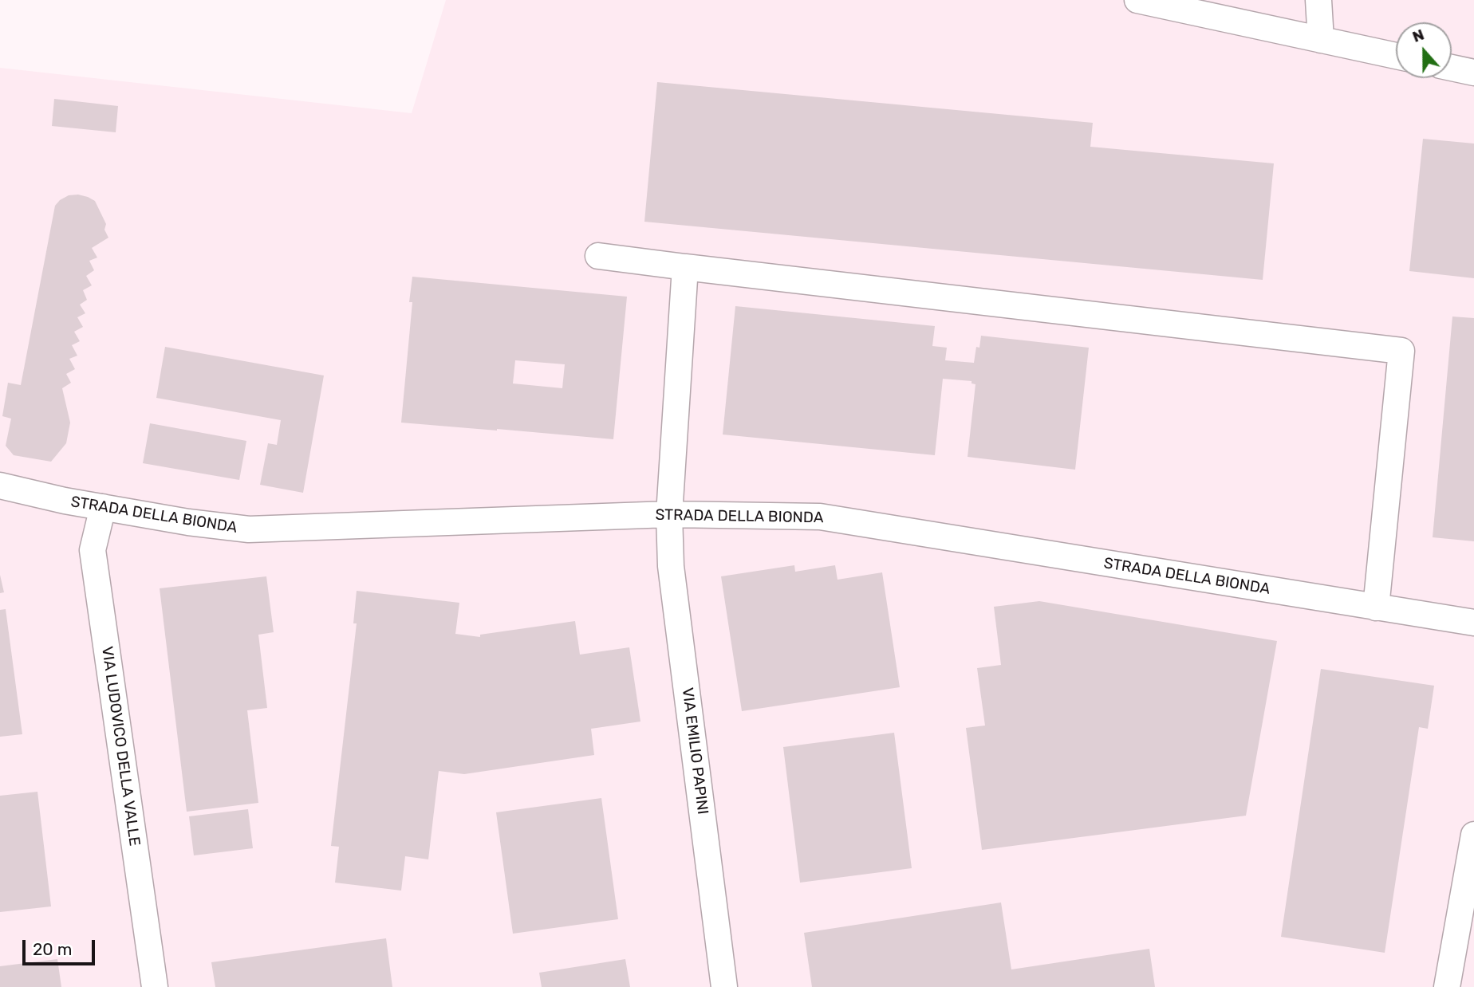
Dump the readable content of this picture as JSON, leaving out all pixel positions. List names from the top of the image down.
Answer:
{
  "streets": {
    "street": ["STRADA DELLA BIONDA", "VIA LUDOVICO DELLA VALLE", "VIA EMILIO PAPINI"]
  },
  "crossings": [
    ["STRADA DELLA BIONDA", "VIA LUDOVICO DELLA VALLE"],
    ["STRADA DELLA BIONDA", "VIA EMILIO PAPINI"]
  ],
  "scale_bar": "20 m",
  "north": "top"
}
